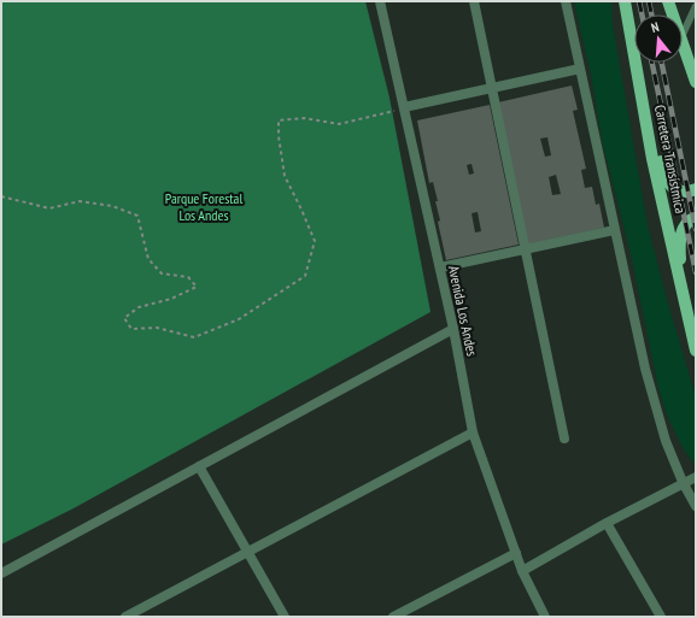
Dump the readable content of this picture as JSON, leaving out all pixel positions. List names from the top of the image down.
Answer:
{
  "streets": {
    "main road": ["Carretera Transístmica"],
    "street": ["Avenida Los Andes"]
  },
  "parks": ["Parque Forestal Los Andes"],
  "north": "top"
}
